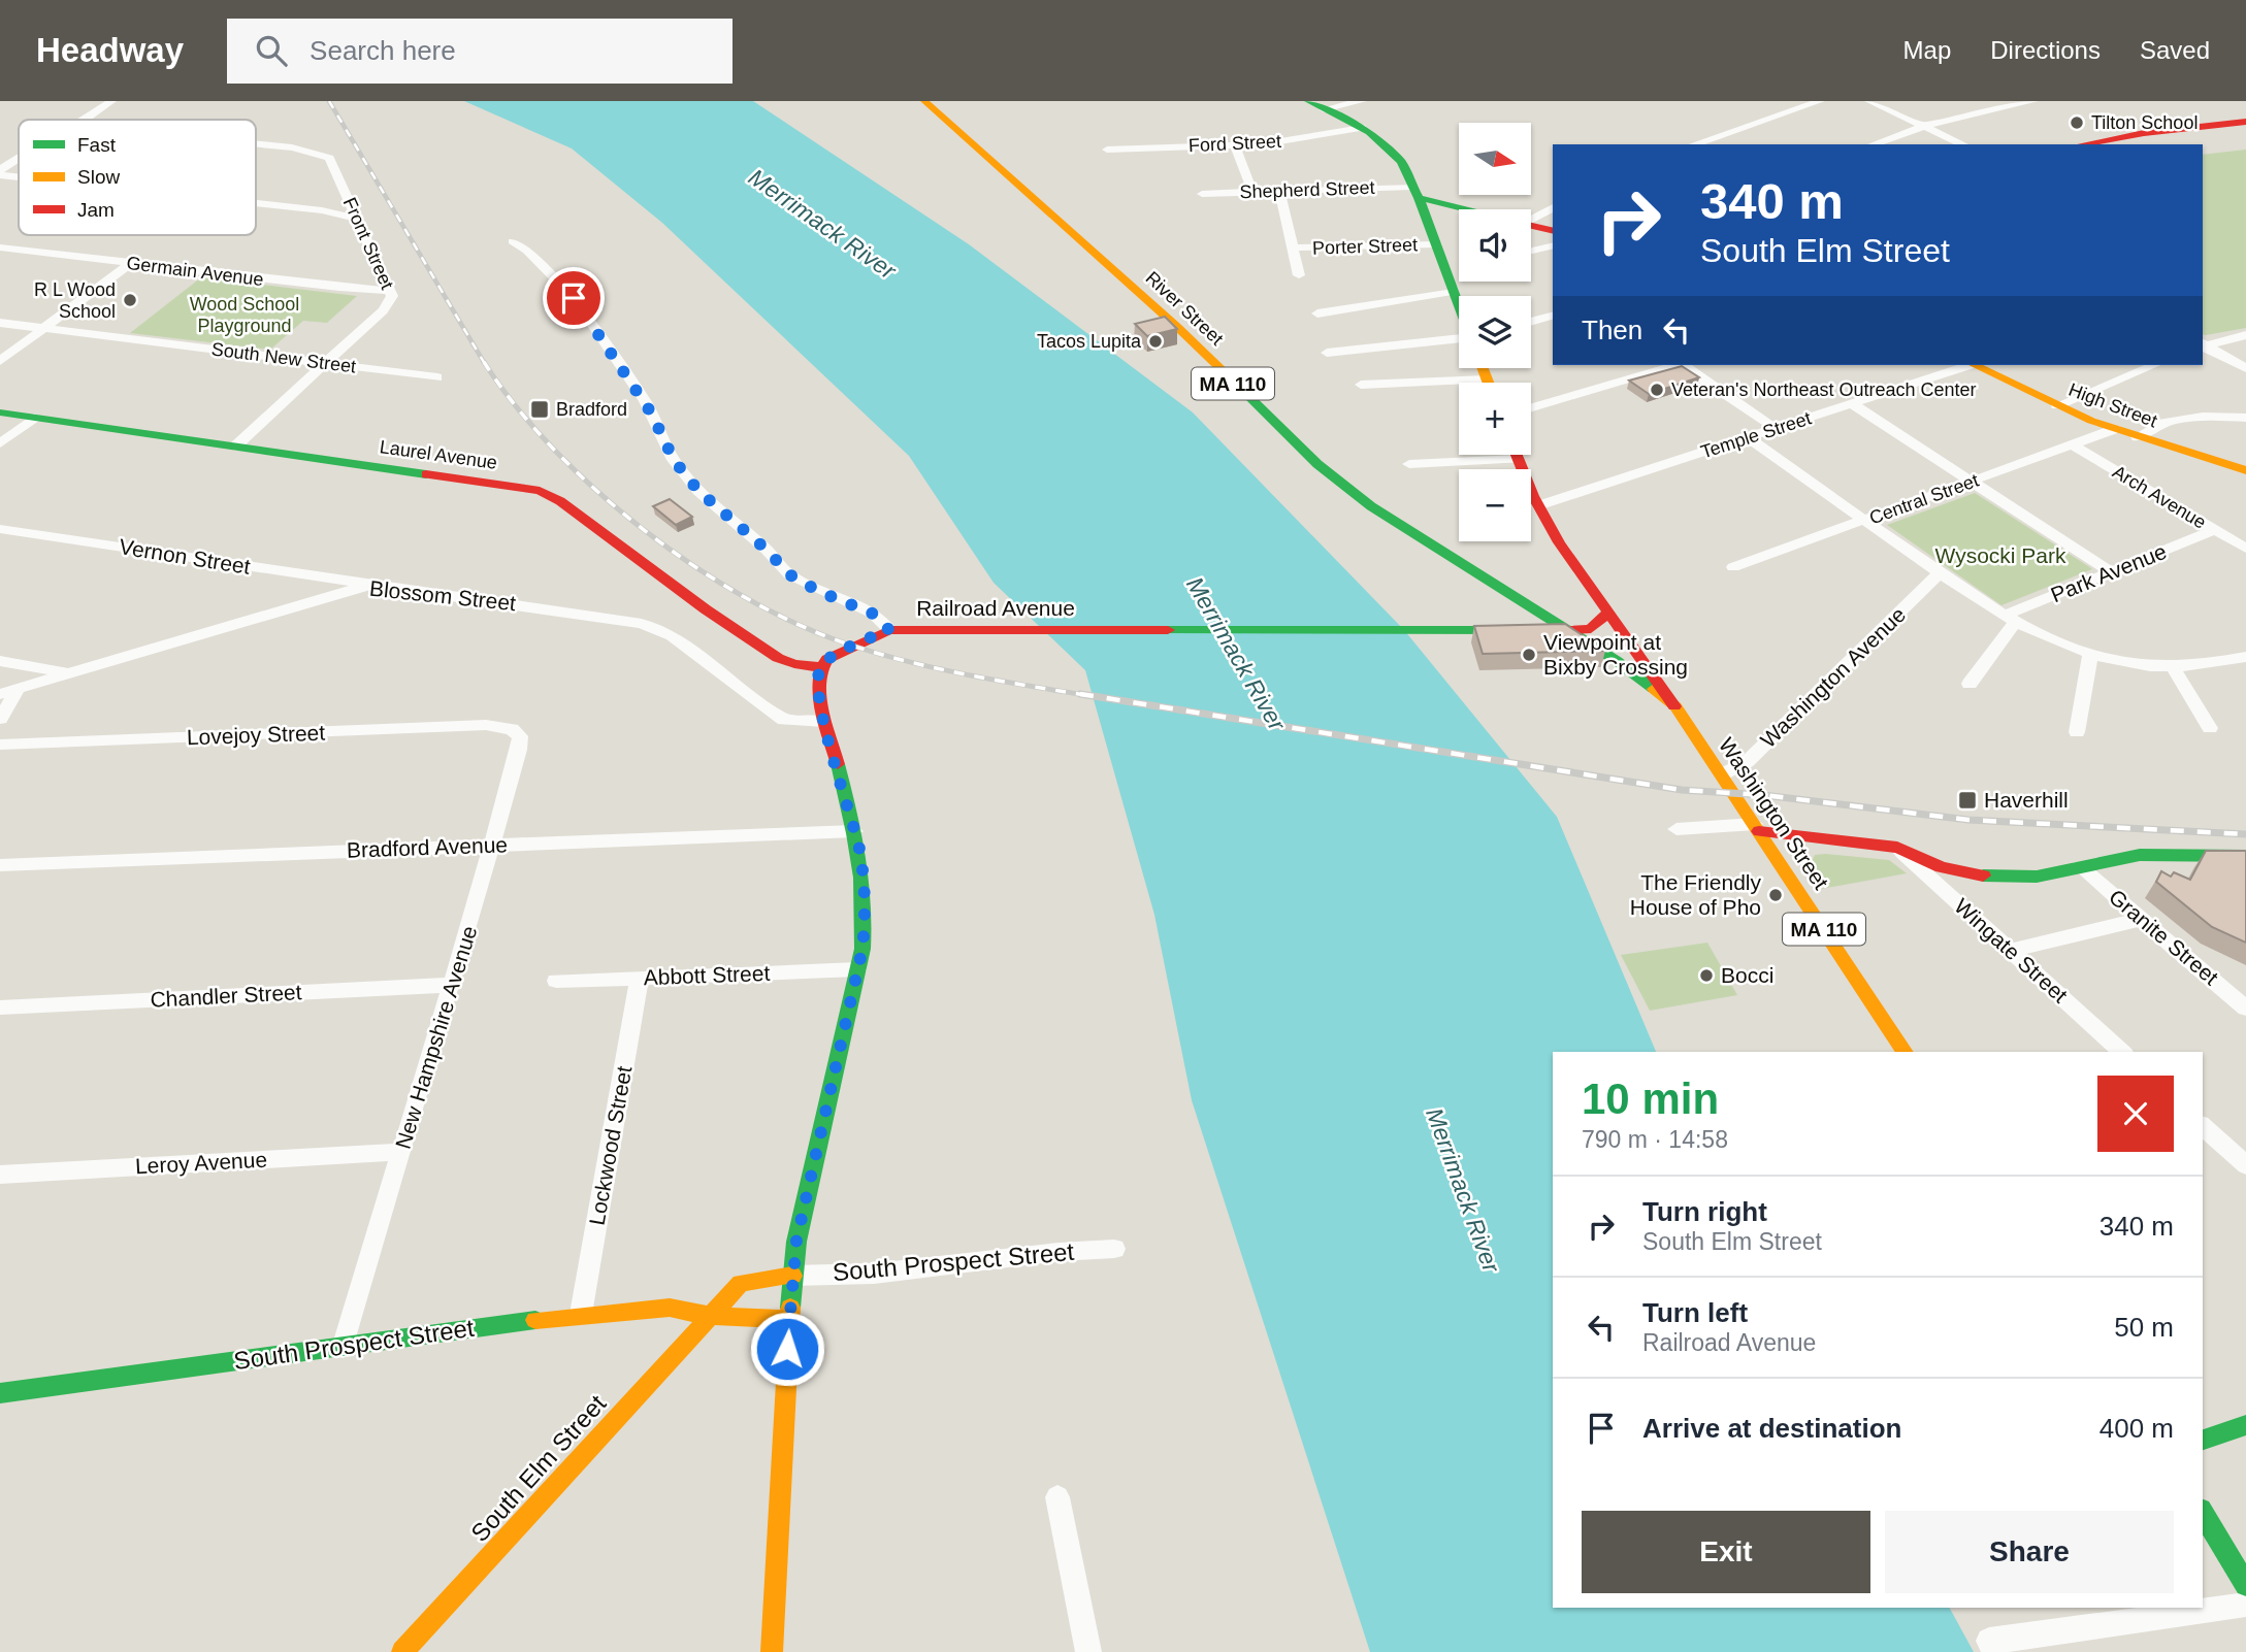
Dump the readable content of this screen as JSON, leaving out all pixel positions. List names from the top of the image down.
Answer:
{
  "streets": {
    "main road": [
      "River Street",
      "MA 110",
      "High Street",
      "Laurel Avenue",
      "Railroad Avenue",
      "Washington Street",
      "South Prospect Street",
      "South Elm Street"
    ],
    "street": [
      "Ford Street",
      "Shepherd Street",
      "Front Street",
      "Porter Street",
      "Germain Avenue",
      "South New Street",
      "Temple Street",
      "Arch Avenue",
      "Central Street",
      "Vernon Street",
      "Park Avenue",
      "Blossom Street",
      "Washington Avenue",
      "Lovejoy Street",
      "Bradford Avenue",
      "Granite Street",
      "Wingate Street",
      "Abbott Street",
      "Chandler Street",
      "New Hampshire Avenue",
      "Lockwood Street",
      "Leroy Avenue"
    ]
  },
  "crossings": [
    ["Front Street", "Germain Avenue"],
    ["Front Street", "South New Street"],
    ["Front Street", "Laurel Avenue"],
    ["River Street", "Railroad Avenue"],
    ["River Street", "Washington Street"],
    ["High Street", "Central Street"],
    ["Temple Street", "Washington Street"],
    ["Arch Avenue", "Central Street"],
    ["Arch Avenue", "Park Avenue"],
    ["Vernon Street", "Blossom Street"],
    ["Railroad Avenue", "Washington Street"],
    ["Washington Avenue", "Washington Street"],
    ["Lovejoy Street", "New Hampshire Avenue"],
    ["Bradford Avenue", "New Hampshire Avenue"],
    ["Abbott Street", "Lockwood Street"],
    ["Chandler Street", "New Hampshire Avenue"],
    ["New Hampshire Avenue", "Leroy Avenue"],
    ["New Hampshire Avenue", "South Prospect Street"],
    ["Lockwood Street", "South Prospect Street"],
    ["South Prospect Street", "South Elm Street"]
  ],
  "water": ["Merrimack River"],
  "parks": ["Wood School Playground", "Wysocki Park"],
  "places": {
    "other": [
      "Tilton School",
      "R L Wood School",
      "Tacos Lupita",
      "Veteran's Northeast Outreach Center",
      "Viewpoint at Bixby Crossing",
      "The Friendly House of Pho",
      "Bocci"
    ],
    "transit": ["Bradford", "Haverhill"]
  },
  "legend": ["Fast", "Slow", "Jam"],
  "north": "right",
  "page": {
    "header": "Headway",
    "search": "Search here",
    "nav": ["Map", "Directions", "Saved"],
    "map_buttons": ["+", "−"],
    "turn": ["340 m", "South Elm Street"],
    "then": "Then",
    "heading": ["10 min", "790 m · 14:58"],
    "list": [
      {
        "name": "Turn right",
        "note": "South Elm Street",
        "value": "340 m"
      },
      {
        "name": "Turn left",
        "note": "Railroad Avenue",
        "value": "50 m"
      },
      {
        "name": "Arrive at destination",
        "value": "400 m"
      }
    ],
    "buttons": ["Exit", "Share"]
  }
}
